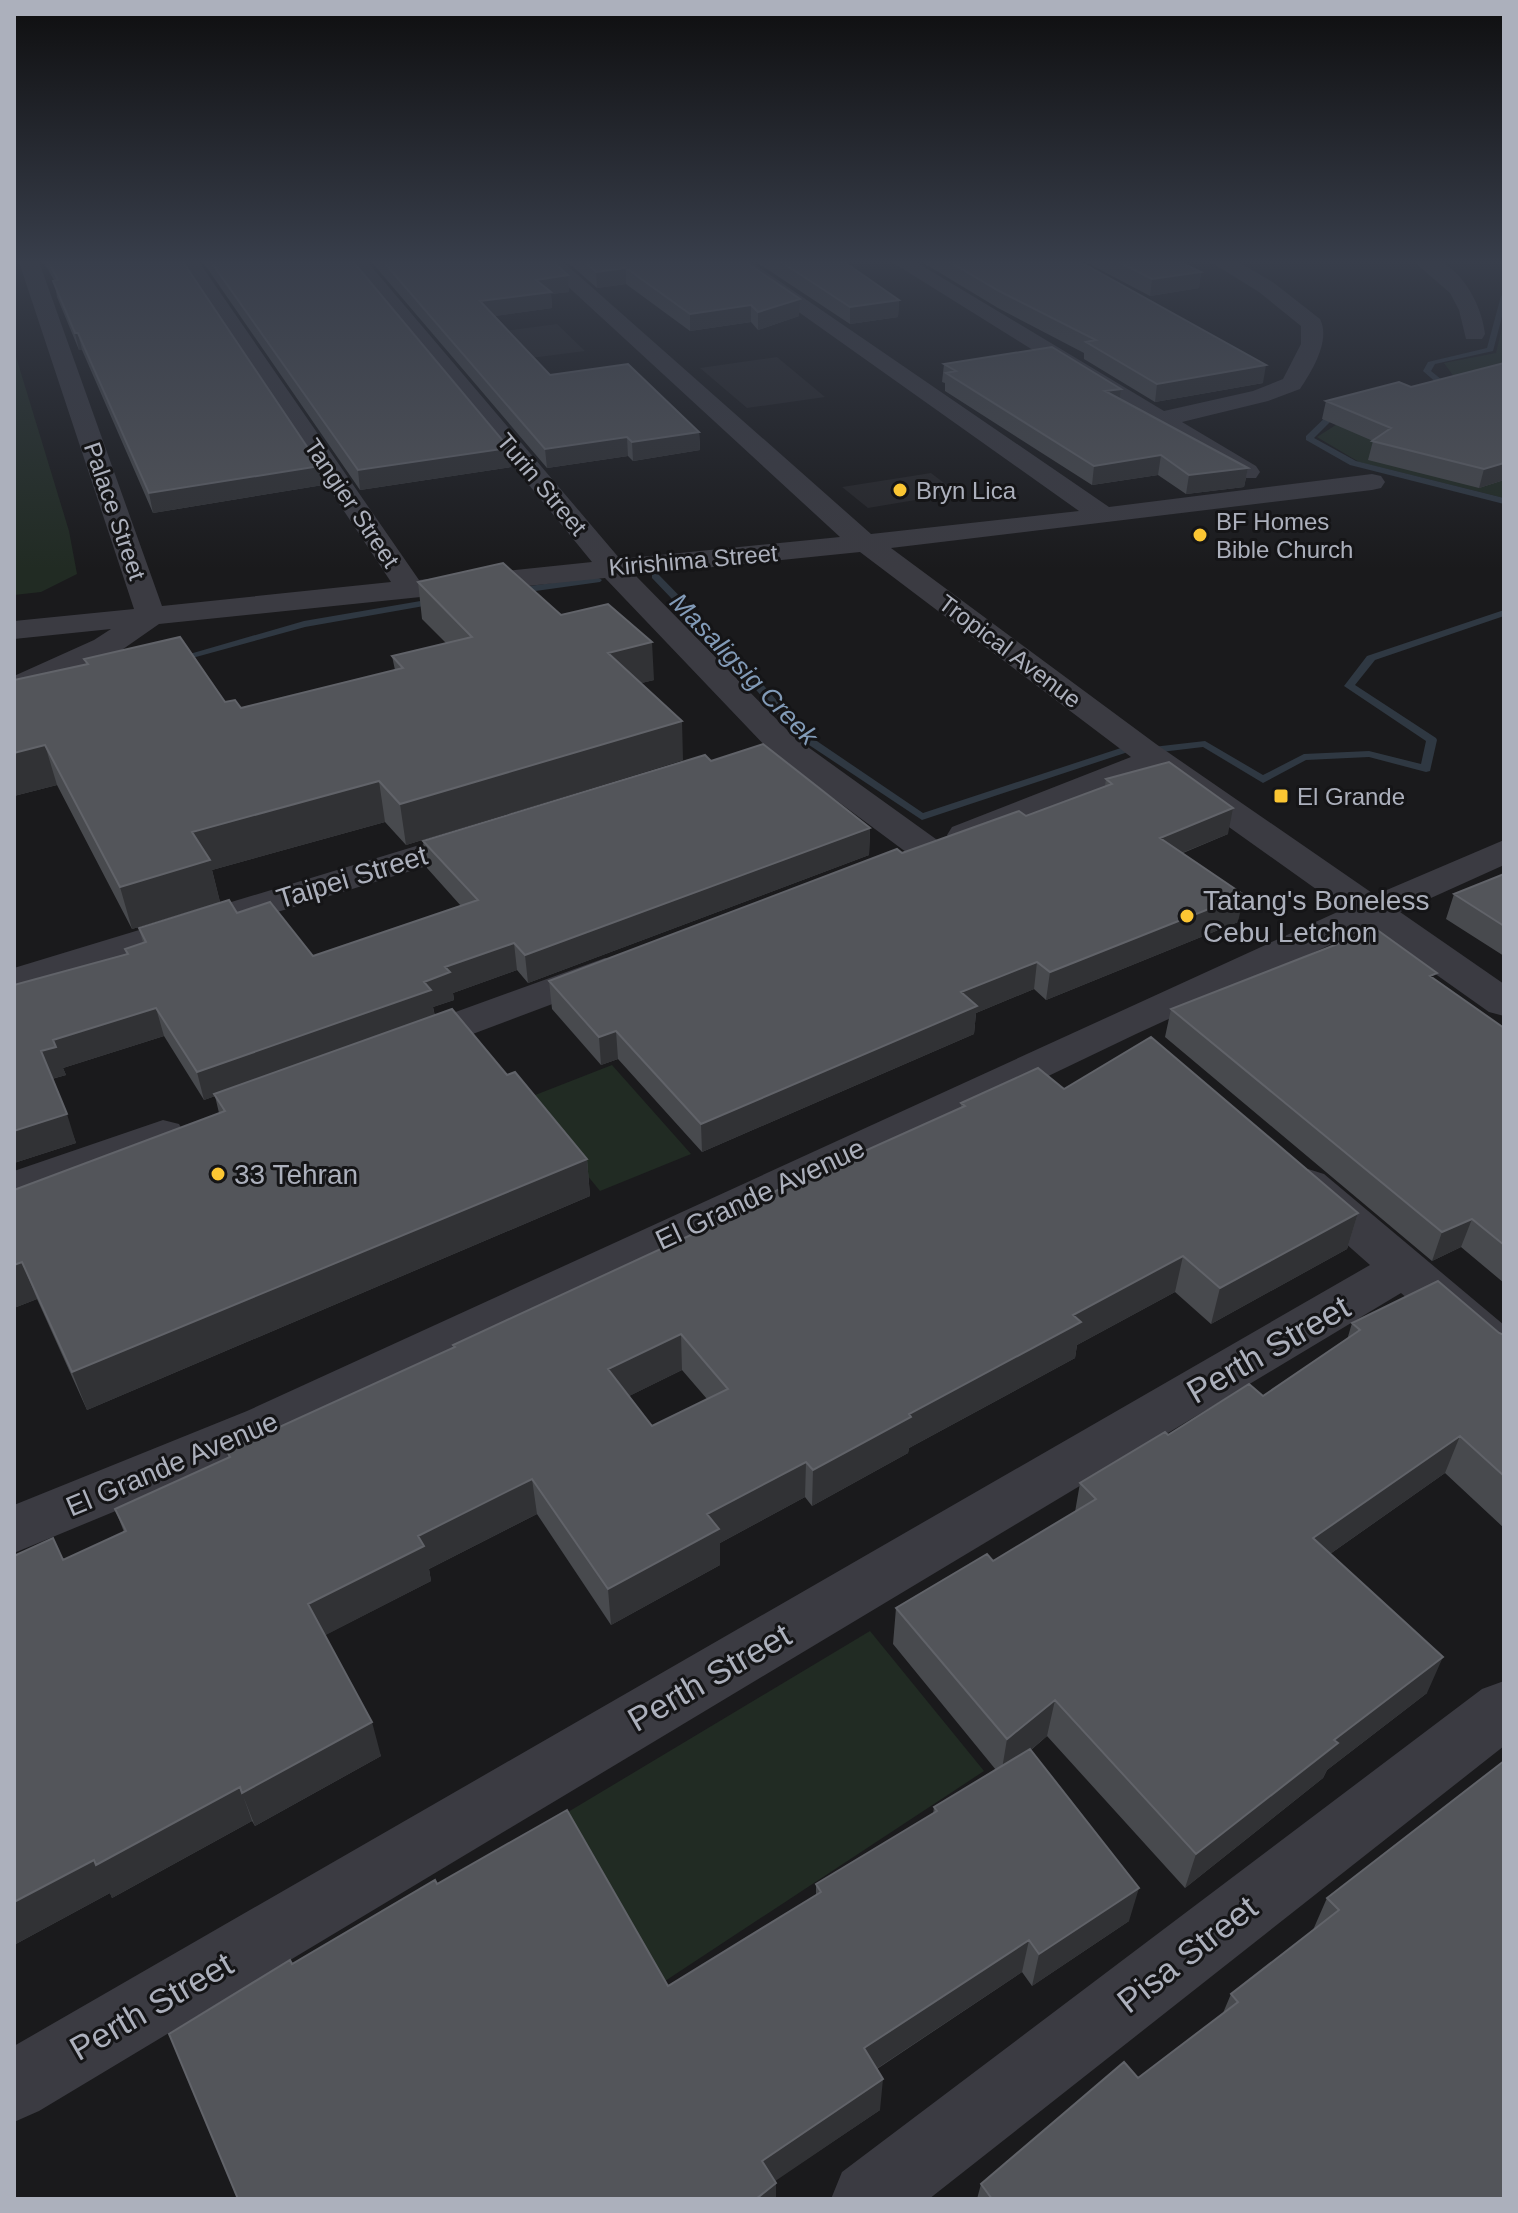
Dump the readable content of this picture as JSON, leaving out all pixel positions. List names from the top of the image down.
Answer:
{
  "streets": {
    "street": [
      "Turin Street",
      "Tangier Street",
      "Palace Street",
      "Kirishima Street",
      "Tropical Avenue",
      "Taipei Street",
      "El Grande Avenue",
      "Perth Street",
      "Pisa Street"
    ]
  },
  "crossings": [
    ["Turin Street", "Kirishima Street"],
    ["Tangier Street", "Kirishima Street"],
    ["Palace Street", "Kirishima Street"],
    ["Kirishima Street", "Tropical Avenue"],
    ["Tropical Avenue", "El Grande Avenue"]
  ],
  "water": ["Masaligsig Creek"],
  "places": {
    "other": [
      "Bryn Lica",
      "BF Homes Bible Church",
      "Tatang's Boneless Cebu Letchon",
      "33 Tehran"
    ],
    "transit": ["El Grande"]
  }
}
